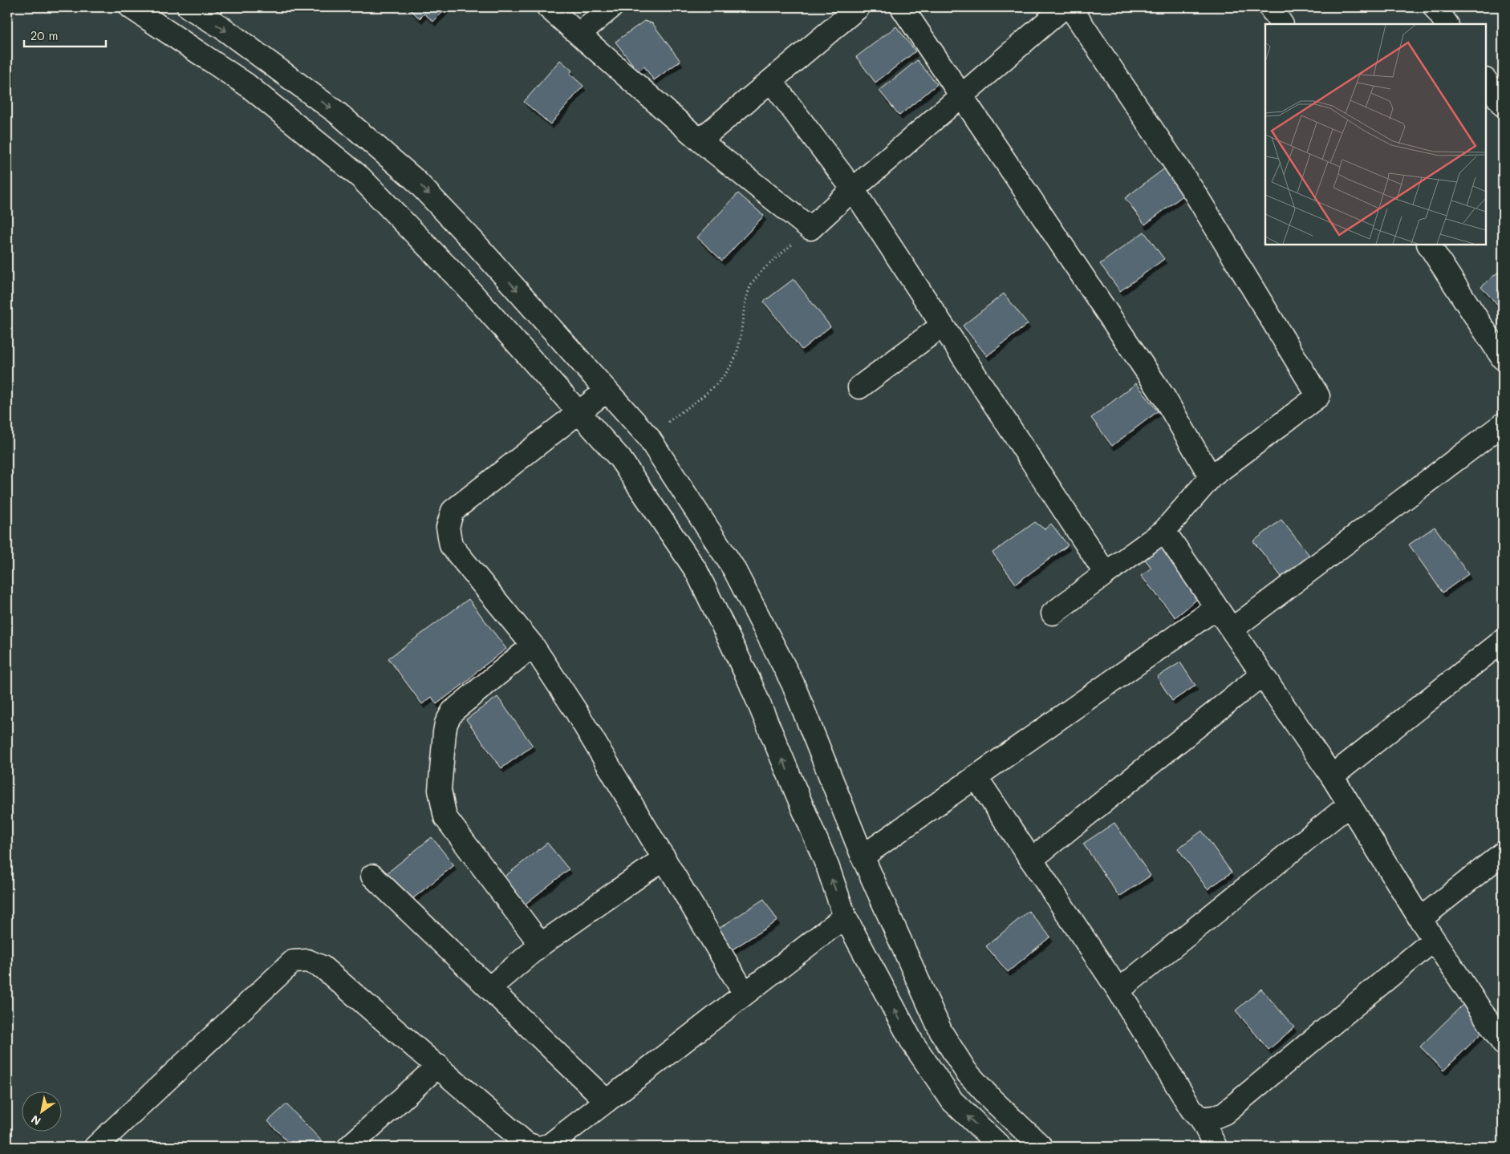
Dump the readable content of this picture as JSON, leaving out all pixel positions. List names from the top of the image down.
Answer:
{
  "scale_bar": "20 m",
  "north": "bottom left"
}
